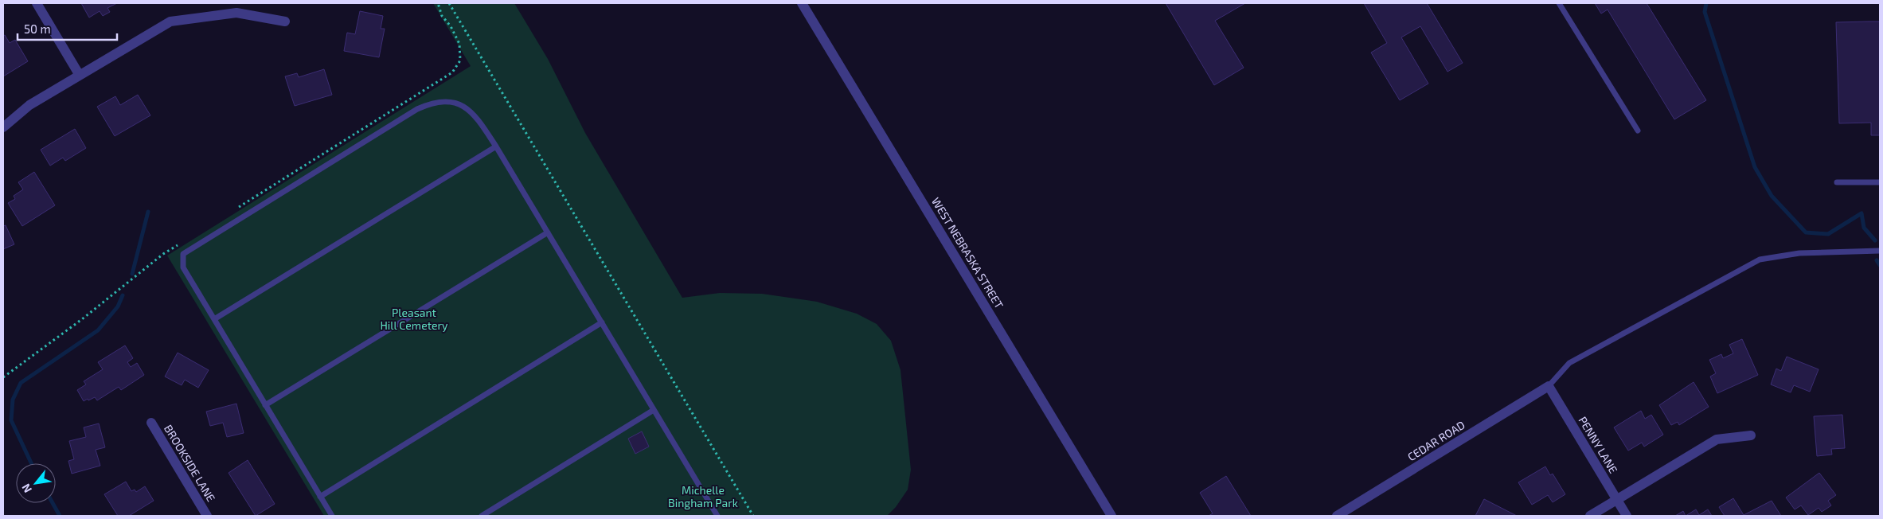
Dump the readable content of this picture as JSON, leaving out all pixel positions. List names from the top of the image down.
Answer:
{
  "streets": {
    "street": [
      "WEST NEBRASKA STREET",
      "CEDAR ROAD",
      "PENNY LANE",
      "BROOKSIDE LANE"
    ]
  },
  "crossings": [
    ["CEDAR ROAD", "PENNY LANE"]
  ],
  "parks": ["Pleasant Hill Cemetery", "Michelle Bingham Park"],
  "scale_bar": "50 m",
  "north": "bottom left"
}
